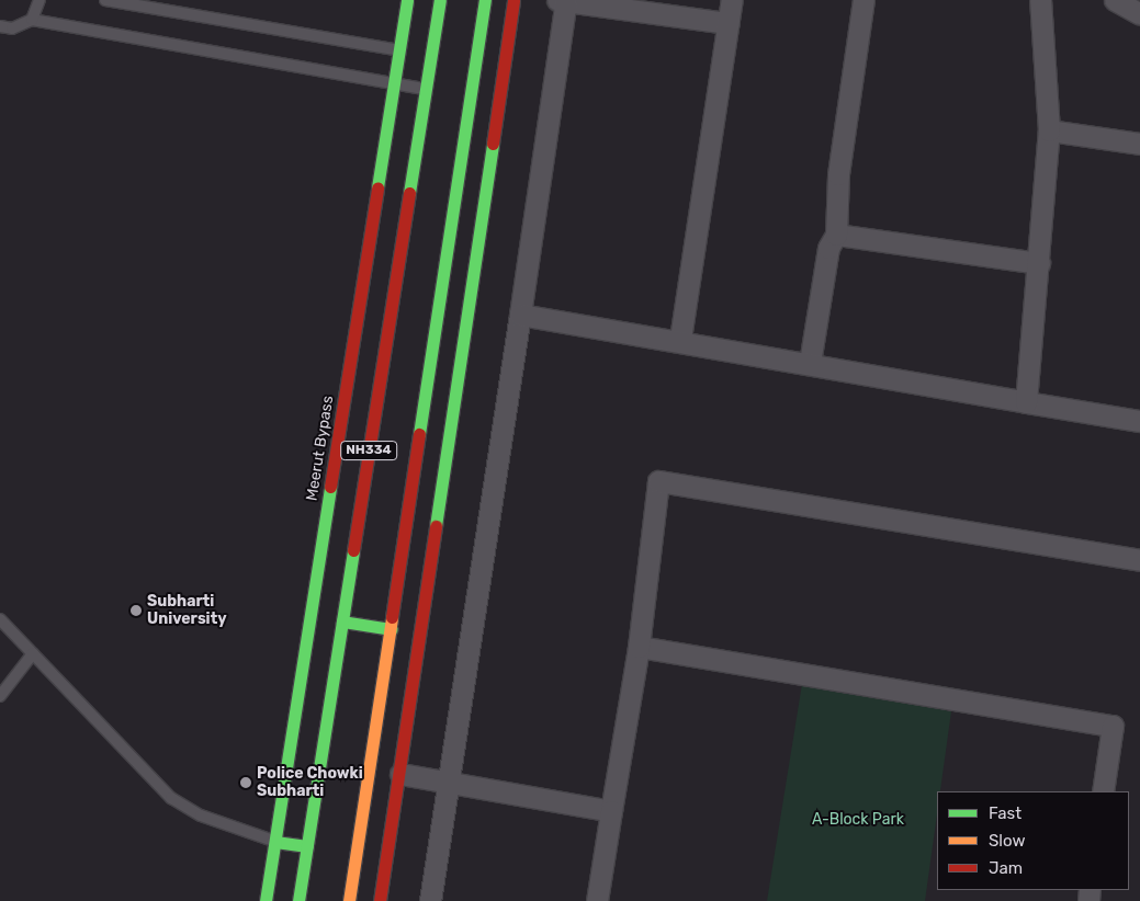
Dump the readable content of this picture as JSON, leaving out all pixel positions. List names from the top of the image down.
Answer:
{
  "streets": {
    "main road": ["Meerut Bypass", "NH334"]
  },
  "parks": ["A-Block Park"],
  "places": ["Subharti University", "Police Chowki Subharti"],
  "legend": ["Fast", "Slow", "Jam"]
}
